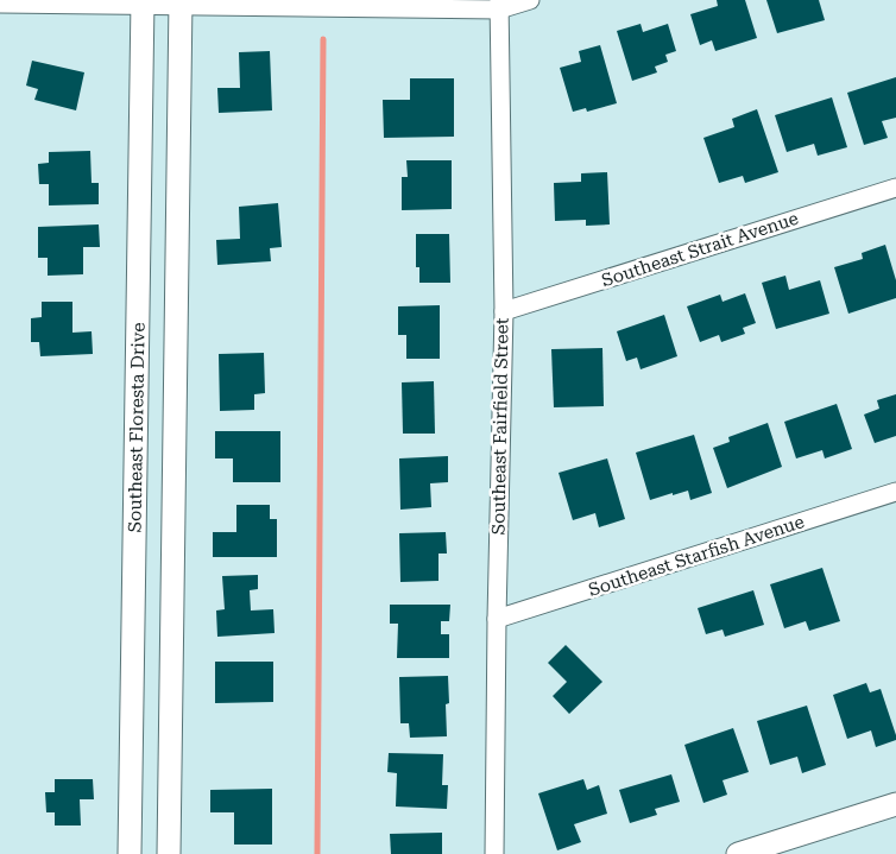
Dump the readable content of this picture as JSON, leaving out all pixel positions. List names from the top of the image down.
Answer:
{
  "streets": {
    "street": [
      "Southeast Strait Avenue",
      "Southeast Fairfield Street",
      "Southeast Floresta Drive",
      "Southeast Starfish Avenue"
    ]
  },
  "crossings": [
    ["Southeast Strait Avenue", "Southeast Fairfield Street"],
    ["Southeast Fairfield Street", "Southeast Starfish Avenue"]
  ]
}
